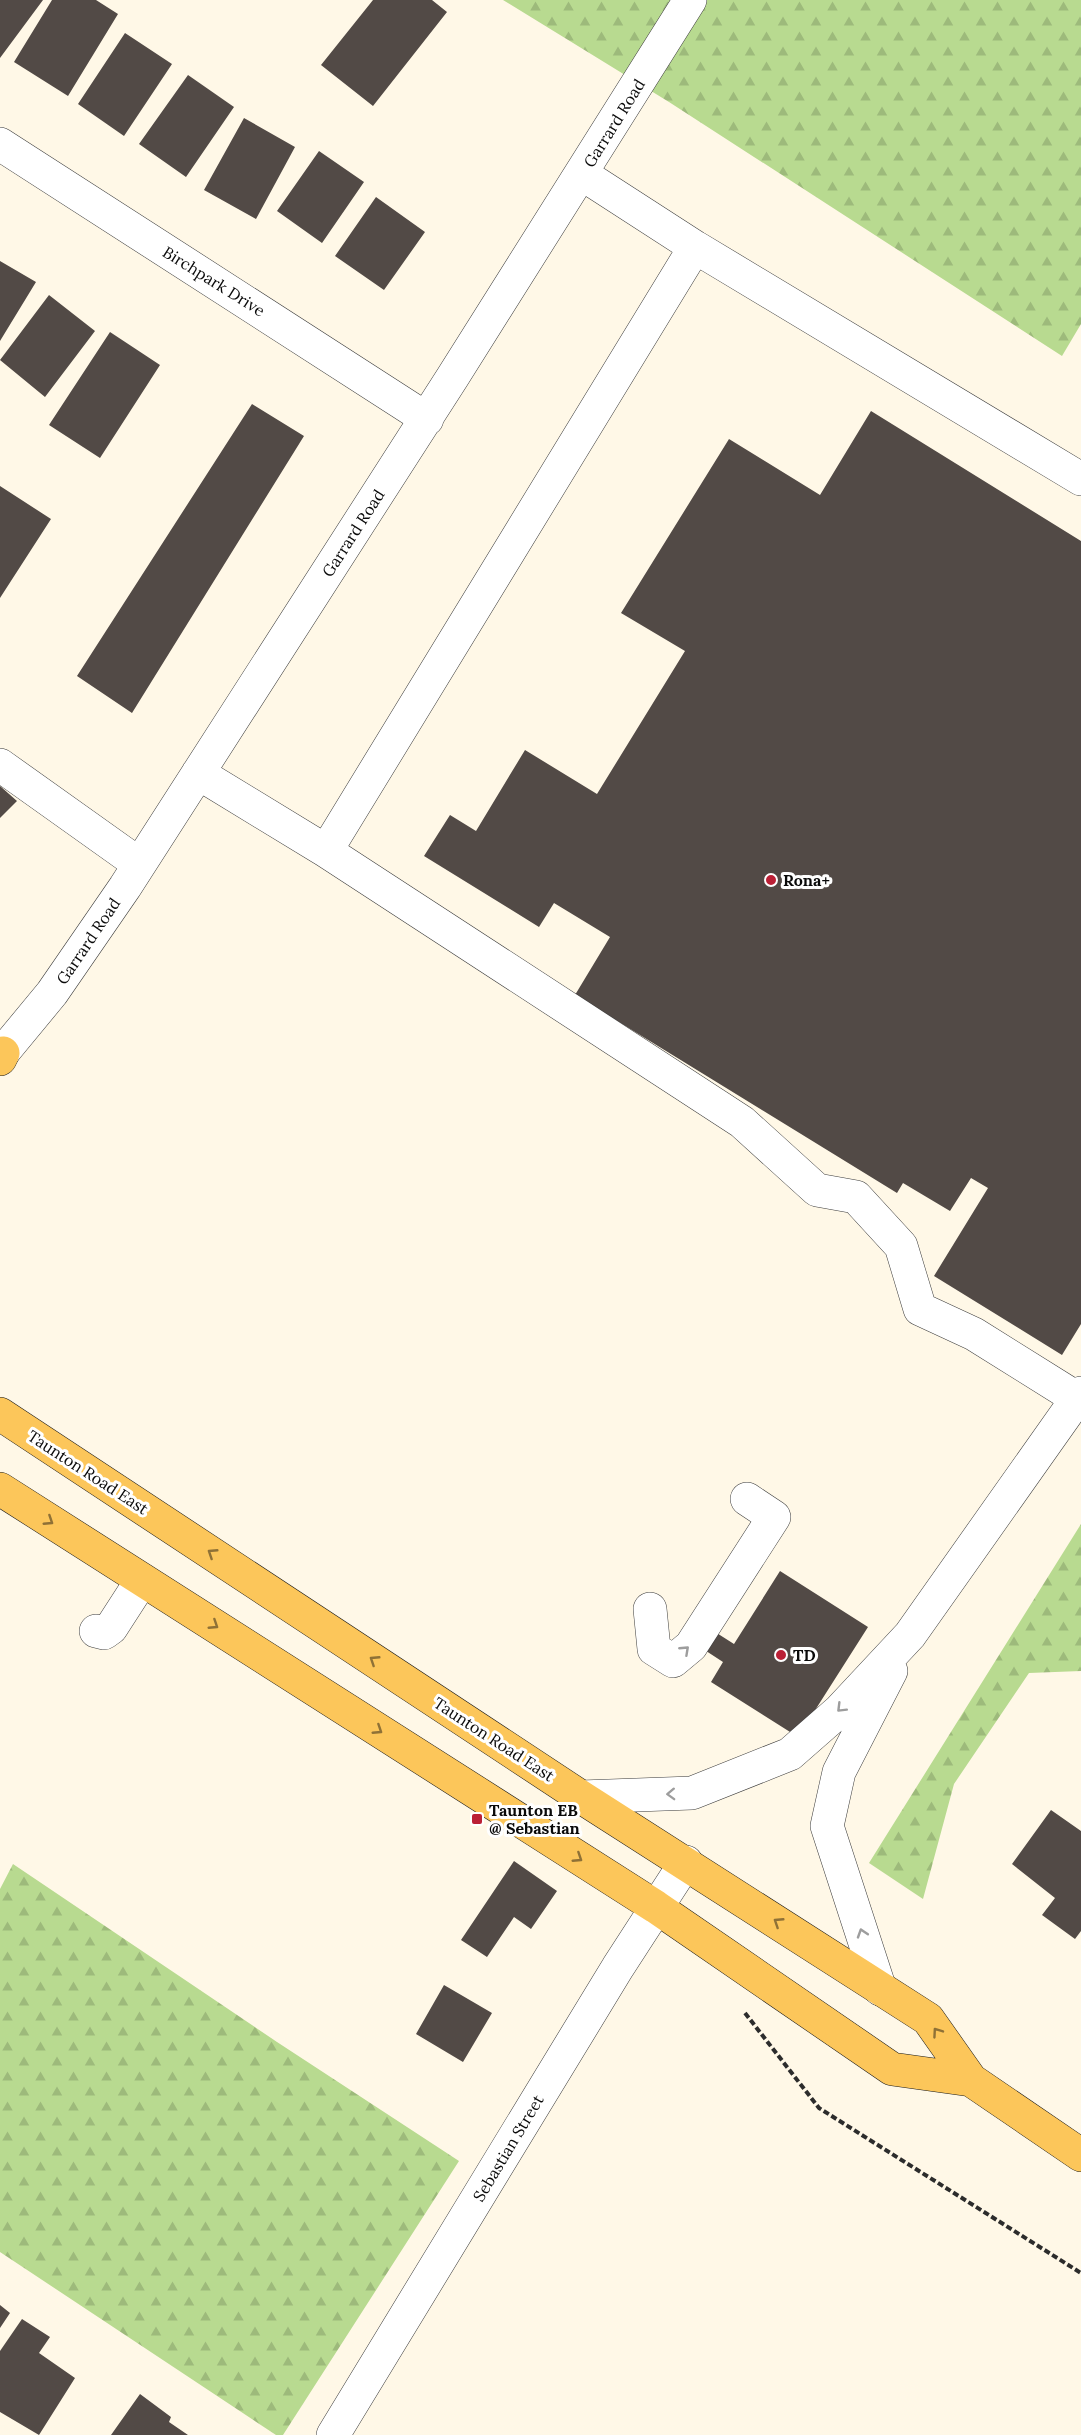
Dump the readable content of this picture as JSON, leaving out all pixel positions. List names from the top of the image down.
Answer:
{
  "streets": {
    "main road": ["Taunton Road East"],
    "street": ["Garrard Road", "Birchpark Drive", "Sebastian Street"]
  },
  "crossings": [
    ["Garrard Road", "Birchpark Drive"],
    ["Taunton Road East", "Sebastian Street"]
  ],
  "places": {
    "other": ["Rona+", "TD"],
    "transit": ["Taunton EB @ Sebastian"]
  }
}
